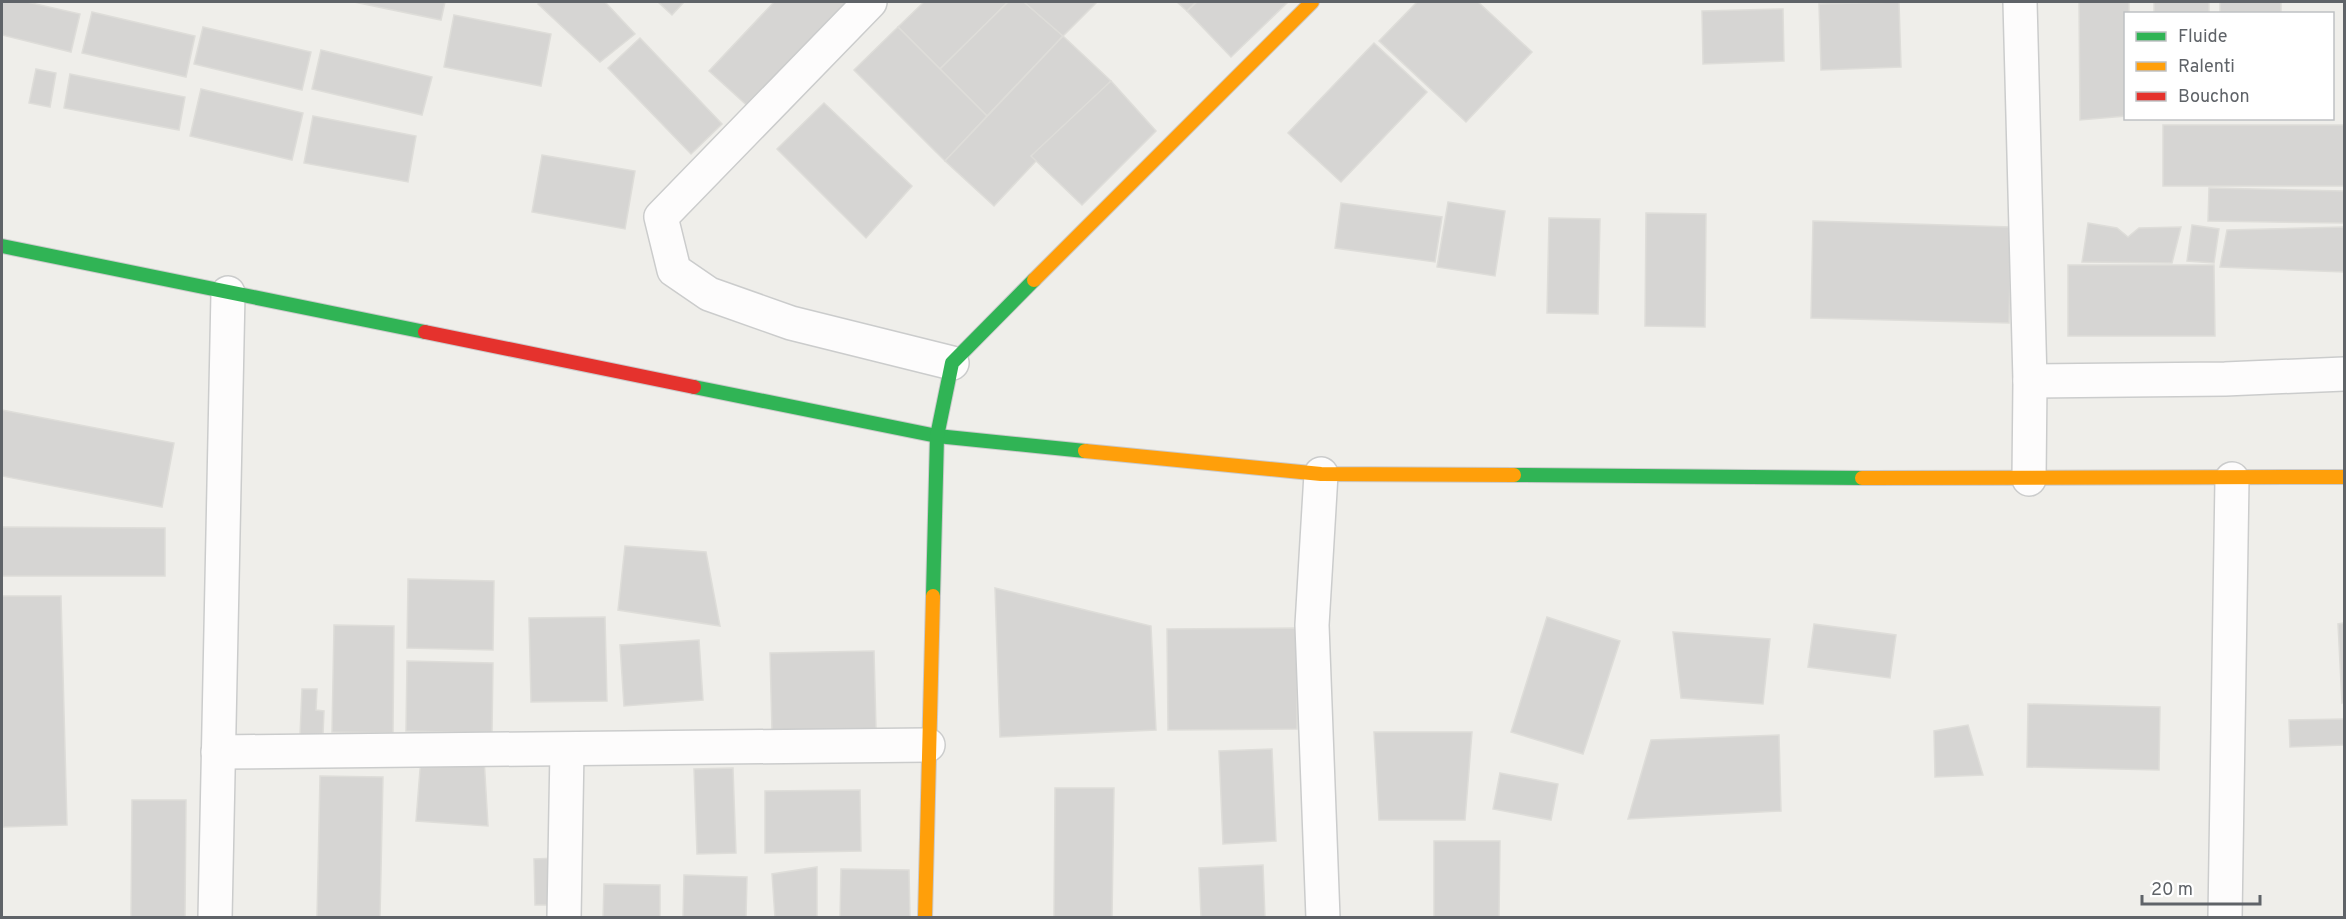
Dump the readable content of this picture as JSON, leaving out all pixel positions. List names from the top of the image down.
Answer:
{
  "legend": ["Fluide", "Ralenti", "Bouchon"],
  "scale_bar": "20 m"
}
